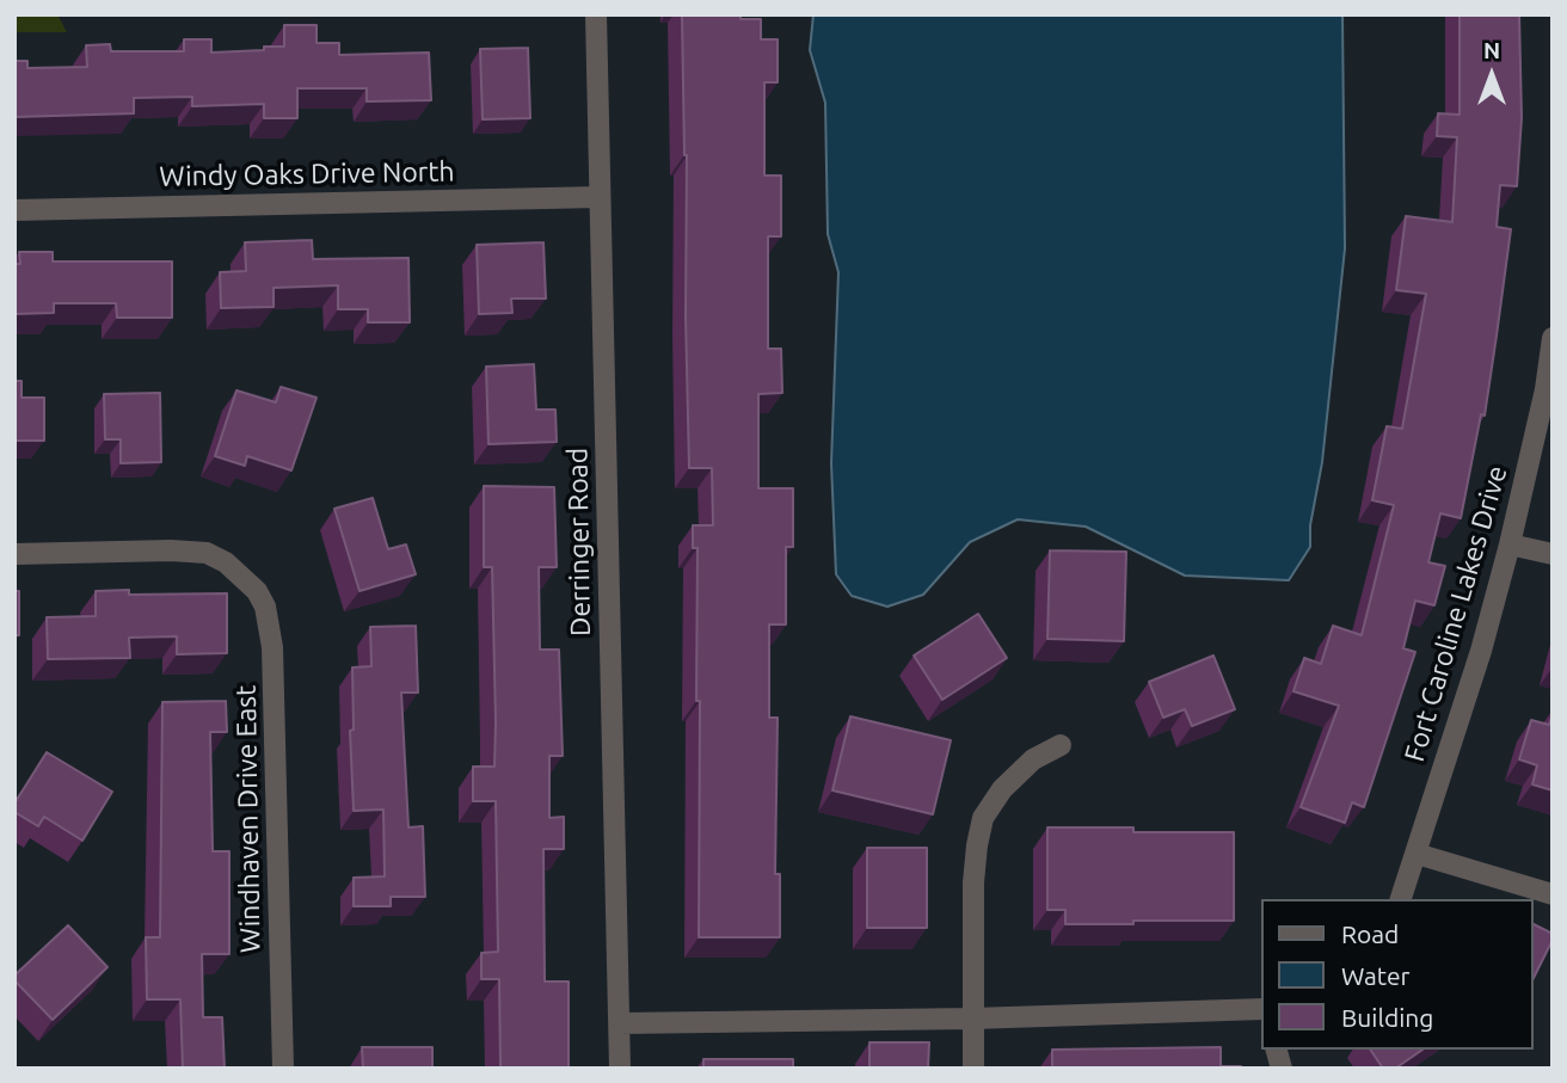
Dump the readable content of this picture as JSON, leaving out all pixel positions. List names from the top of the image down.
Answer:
{
  "streets": {
    "street": [
      "Windy Oaks Drive North",
      "Derringer Road",
      "Fort Caroline Lakes Drive",
      "Windhaven Drive East"
    ]
  },
  "crossings": [
    ["Windy Oaks Drive North", "Derringer Road"]
  ],
  "legend": ["Road", "Water", "Building"],
  "north": "top"
}
